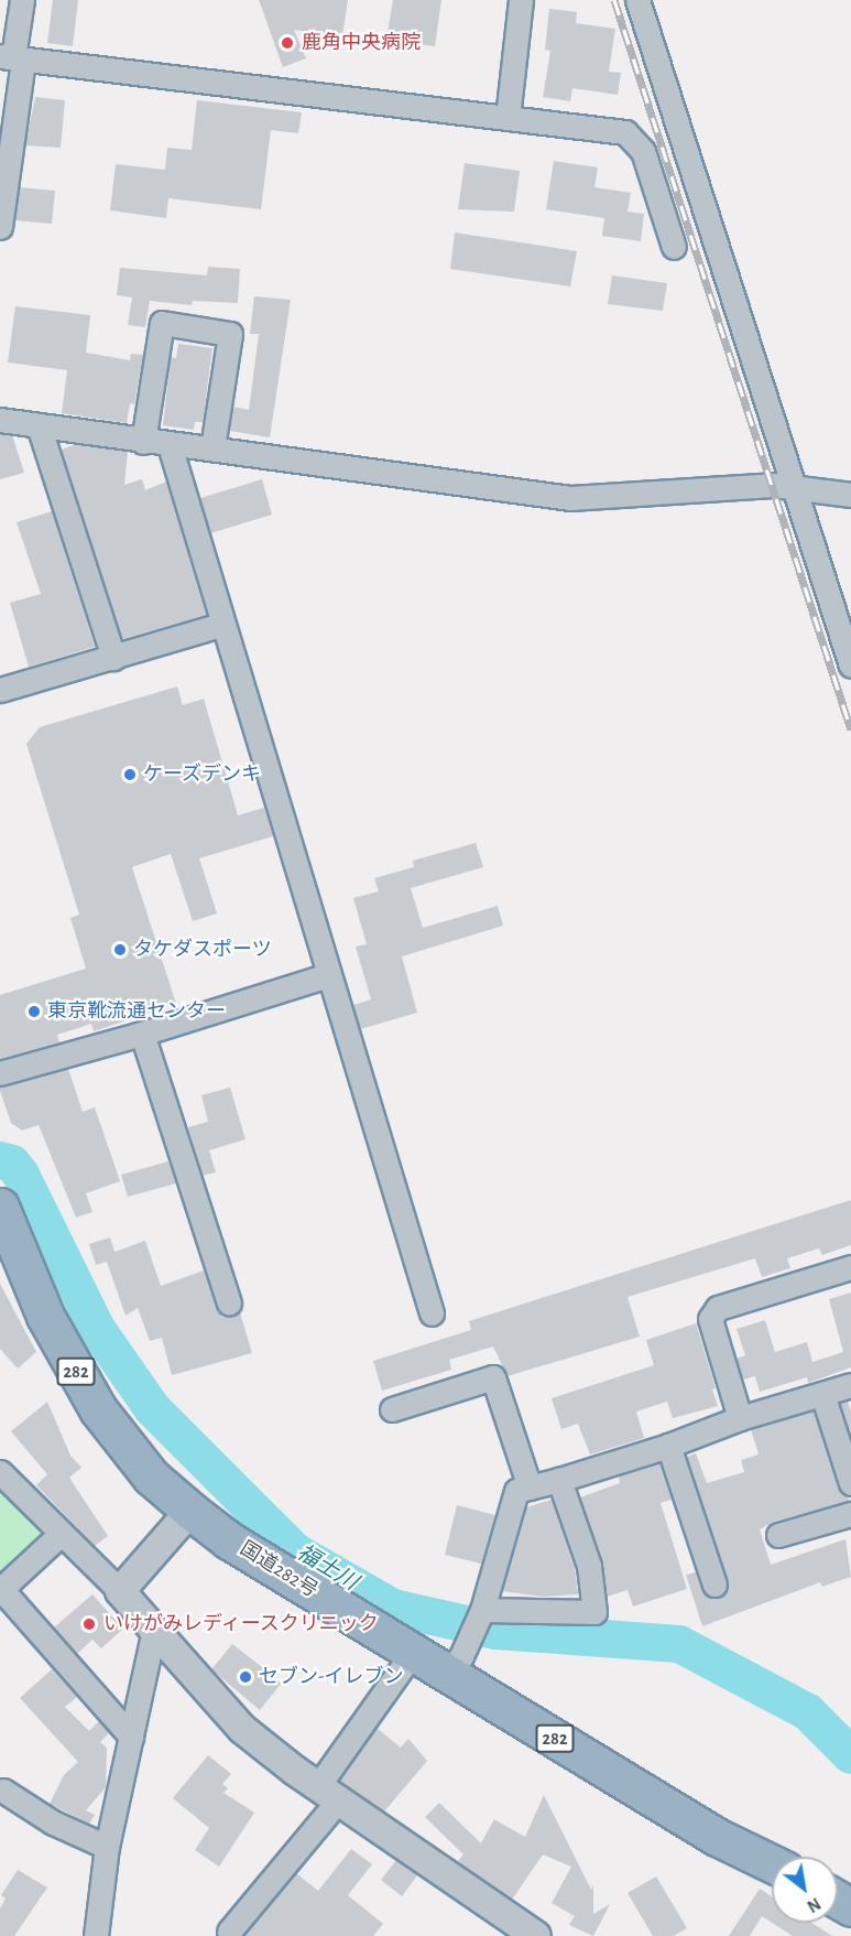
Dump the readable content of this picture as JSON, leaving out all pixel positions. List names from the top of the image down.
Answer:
{
  "streets": {
    "highway": ["282", "国道282号"]
  },
  "water": ["福士川"],
  "places": [
    "鹿角中央病院",
    "ケーズデンキ",
    "タケダスポーツ",
    "東京靴流通センター",
    "いけがみレディースクリニック",
    "セブン-イレブン"
  ],
  "north": "bottom right"
}
